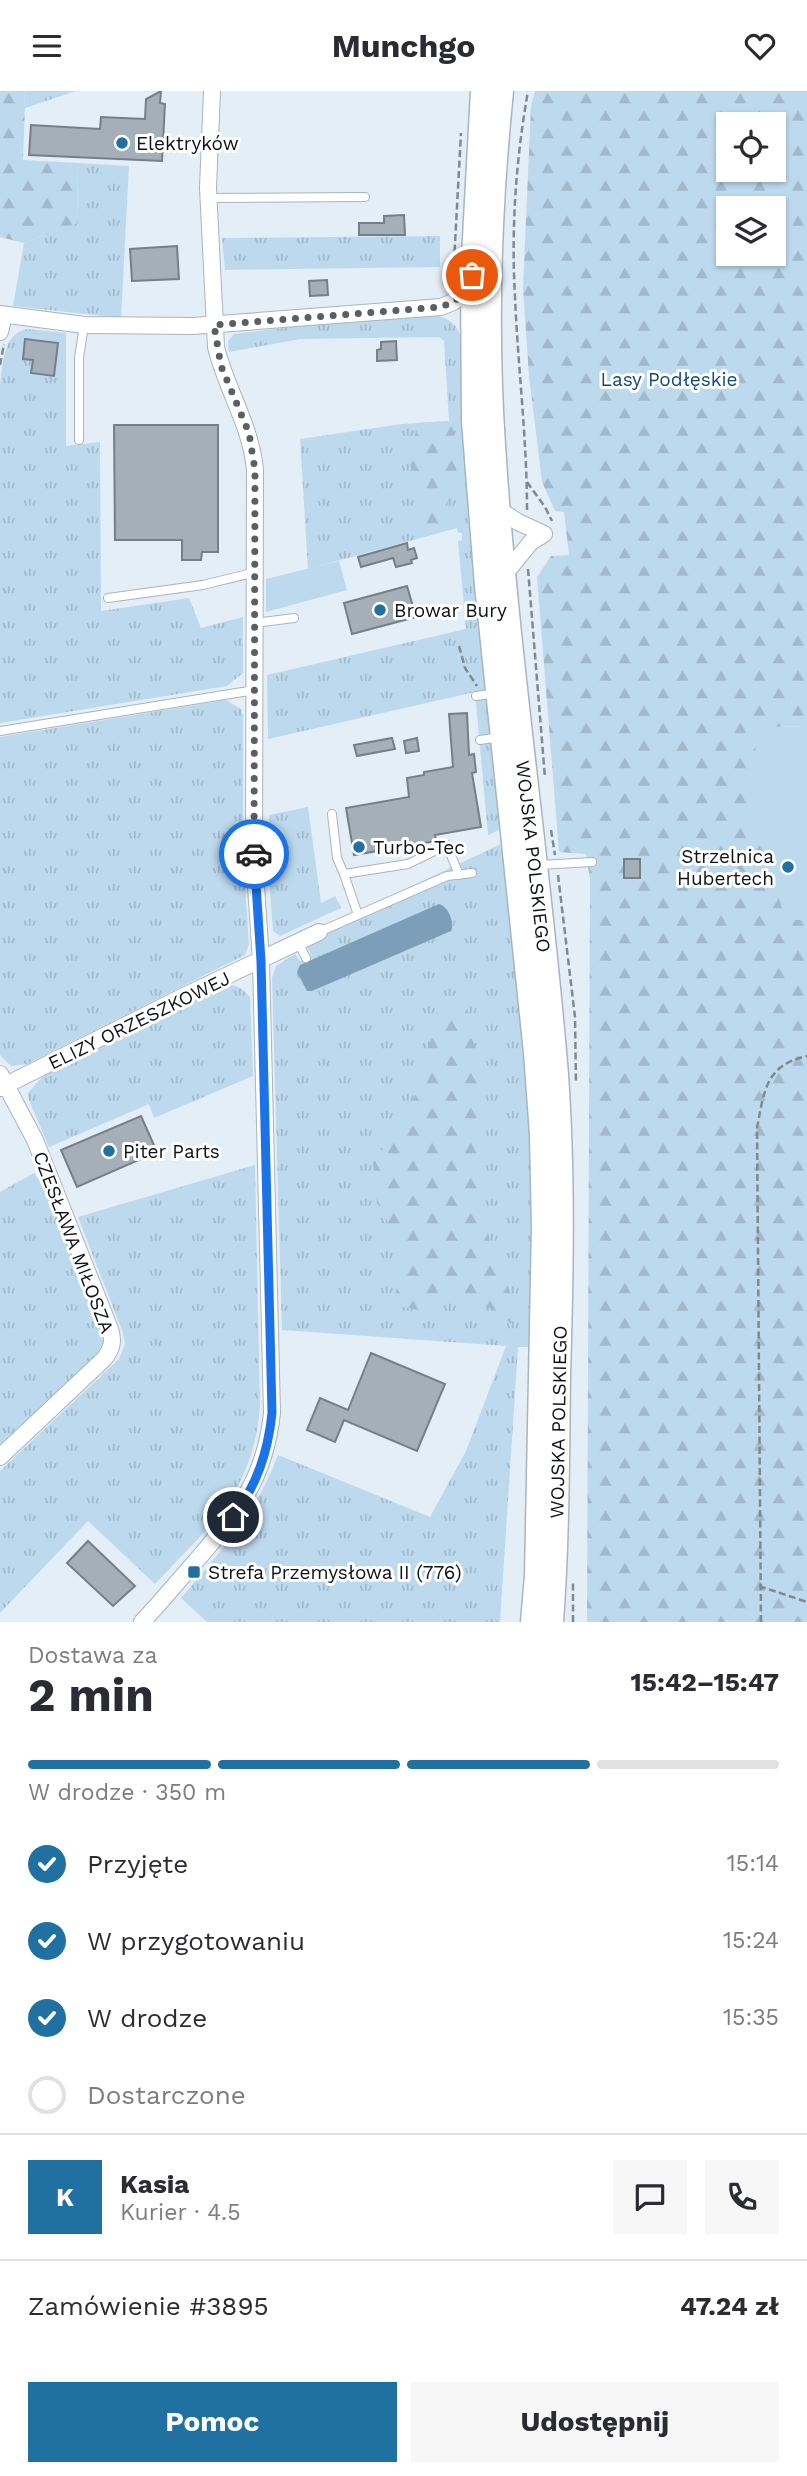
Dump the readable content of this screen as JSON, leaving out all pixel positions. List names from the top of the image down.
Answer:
{
  "streets": {
    "main road": ["WOJSKA POLSKIEGO"],
    "street": ["ELIZY ORZESZKOWEJ", "CZESŁAWA MIŁOSZA"]
  },
  "crossings": [
    ["ELIZY ORZESZKOWEJ", "CZESŁAWA MIŁOSZA"]
  ],
  "parks": ["Lasy Podłęskie"],
  "places": {
    "other": [
      "Elektryków",
      "Browar Bury",
      "Turbo-Tec",
      "Strzelnica Hubertech",
      "Piter Parts"
    ],
    "transit": ["Strefa Przemysłowa II (776)"]
  },
  "page": {
    "header": "Munchgo",
    "heading": ["2 min", "Dostawa za", "15:42–15:47"],
    "panel": [
      "Kasia",
      "Kurier · 4.5",
      "Zamówienie #3895",
      "47.24 zł"
    ],
    "bar": "W drodze · 350 m",
    "list": [
      ["Przyjęte", "15:14"],
      ["W przygotowaniu", "15:24"],
      ["W drodze", "15:35"],
      "Dostarczone"
    ],
    "round": "K",
    "buttons": ["Pomoc", "Udostępnij"]
  }
}
